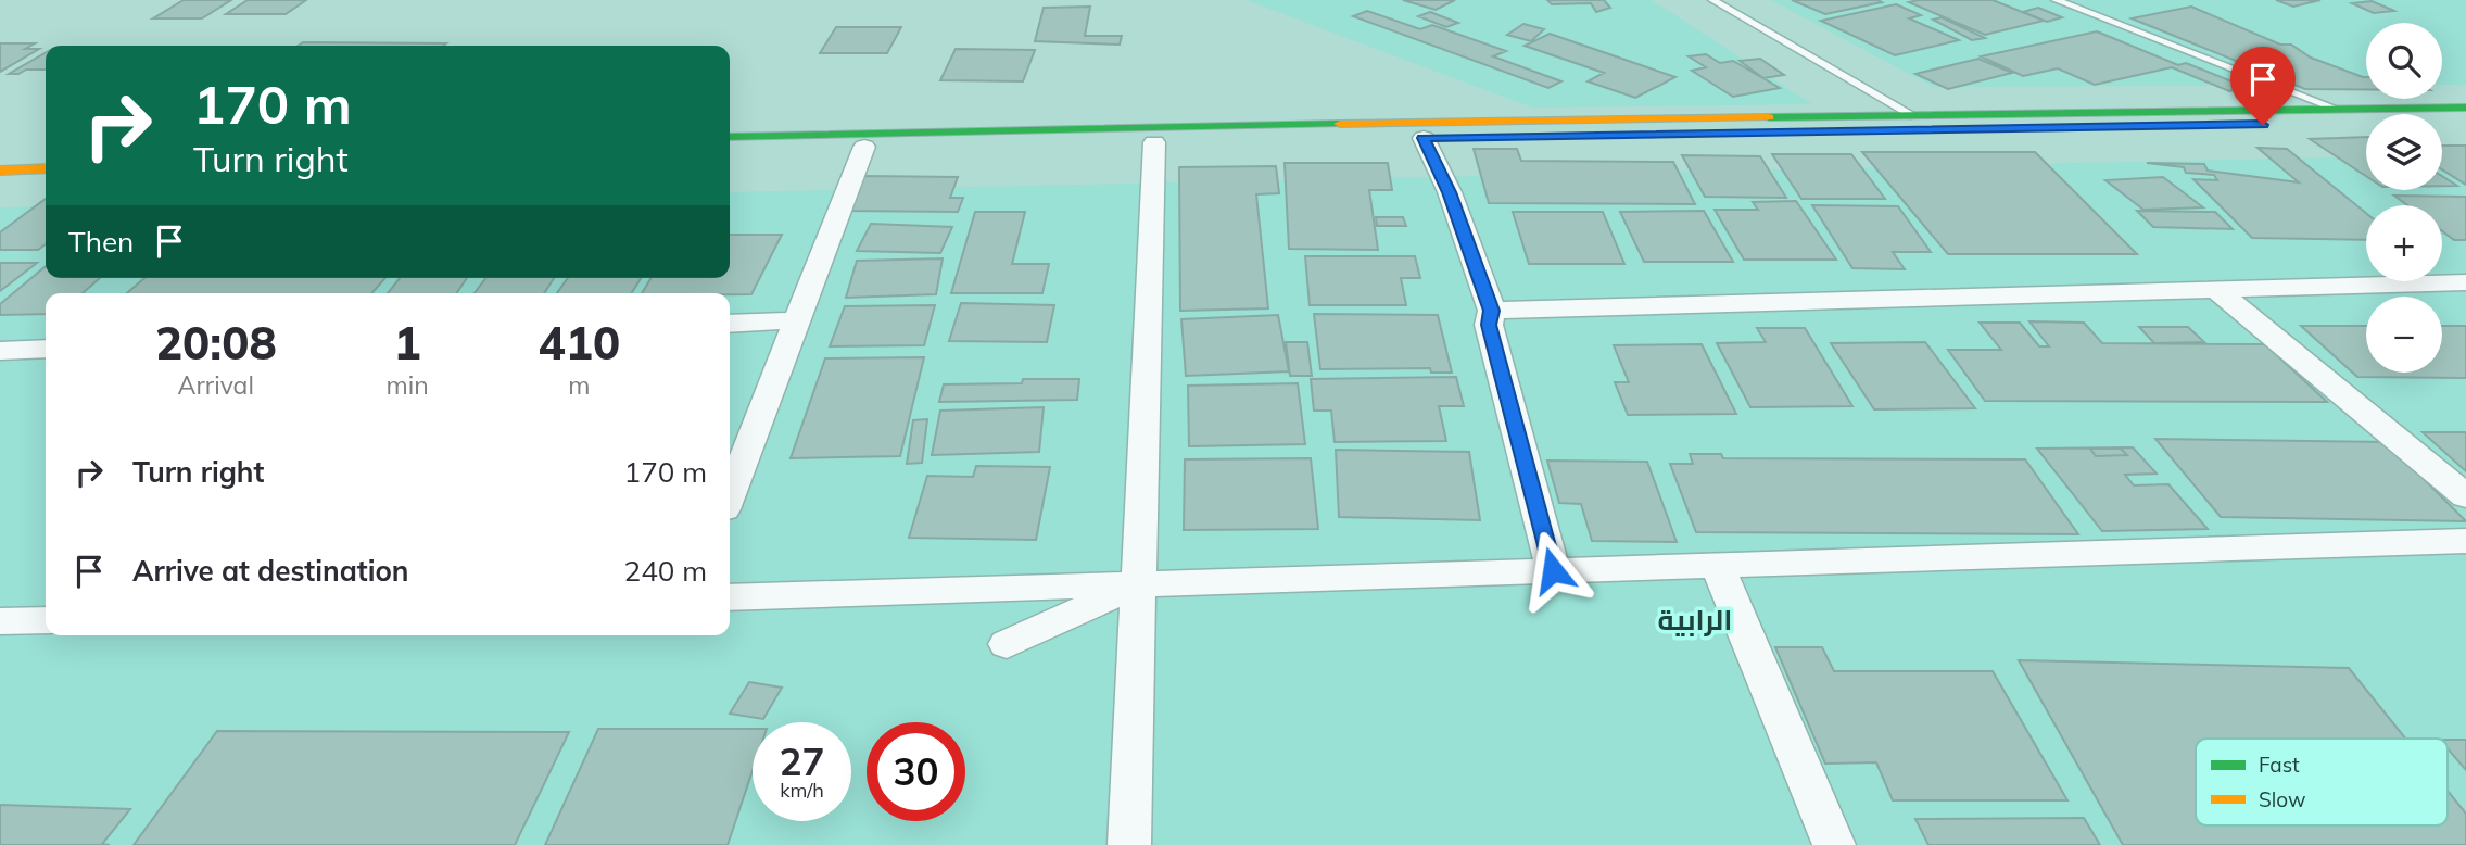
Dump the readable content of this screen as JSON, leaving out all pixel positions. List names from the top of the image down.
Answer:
{
  "districts": ["الرابية"],
  "legend": ["Fast", "Slow"],
  "page": {
    "map_buttons": ["+", "−"],
    "turn": ["170 m", "Turn right"],
    "then": "Then",
    "eta": [
      "20:08",
      "Arrival",
      "1",
      "min",
      "410",
      "m"
    ],
    "list": [
      {
        "name": "Turn right",
        "value": "170 m"
      },
      {
        "name": "Arrive at destination",
        "value": "240 m"
      }
    ],
    "speed": "27 km/h",
    "limit": "30"
  }
}
